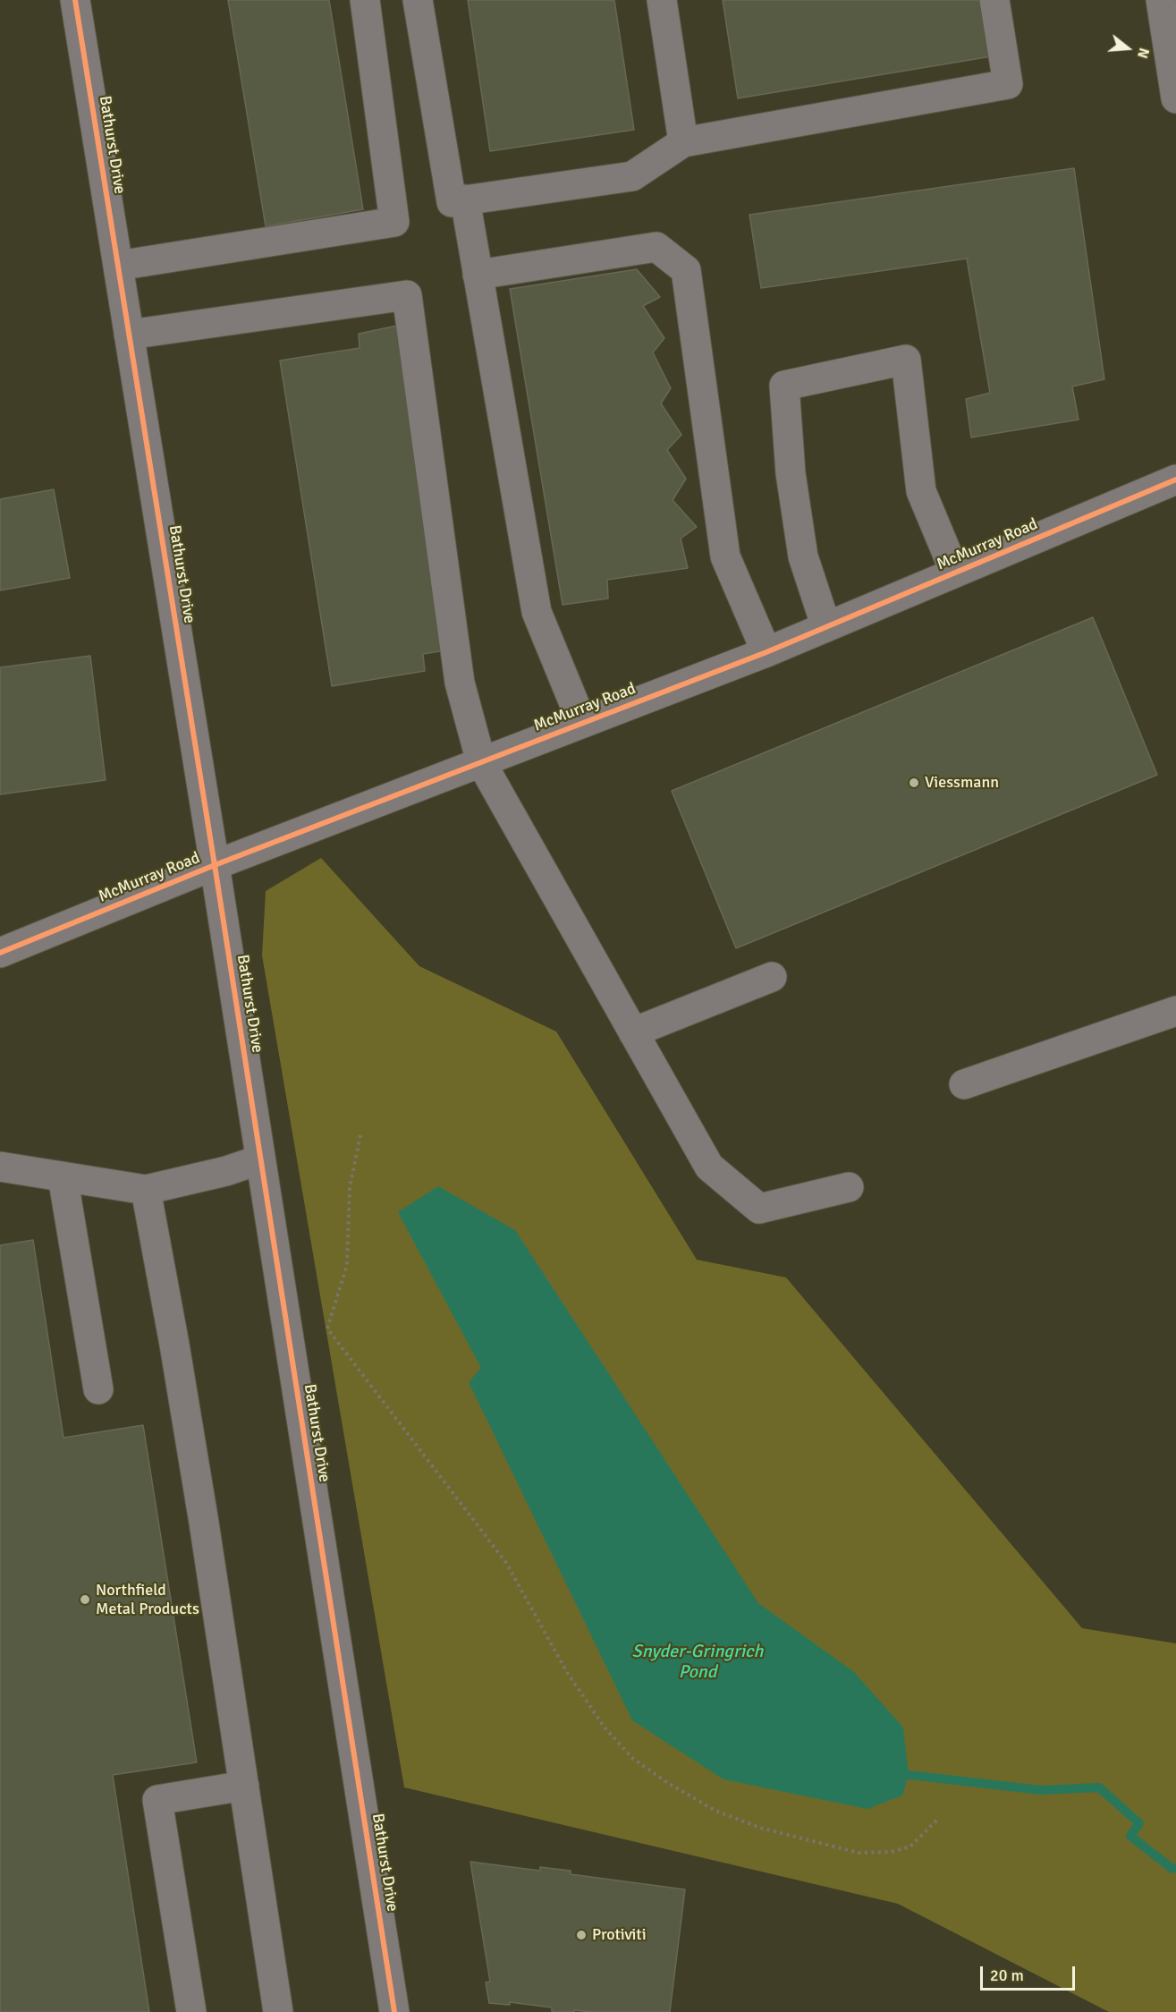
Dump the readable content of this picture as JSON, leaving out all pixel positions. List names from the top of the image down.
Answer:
{
  "streets": {
    "street": ["Bathurst Drive", "McMurray Road"]
  },
  "crossings": [
    ["Bathurst Drive", "McMurray Road"]
  ],
  "water": ["Snyder-Gringrich Pond"],
  "places": ["Viessmann", "Northfield Metal Products", "Protiviti"],
  "scale_bar": "20 m",
  "north": "right"
}
